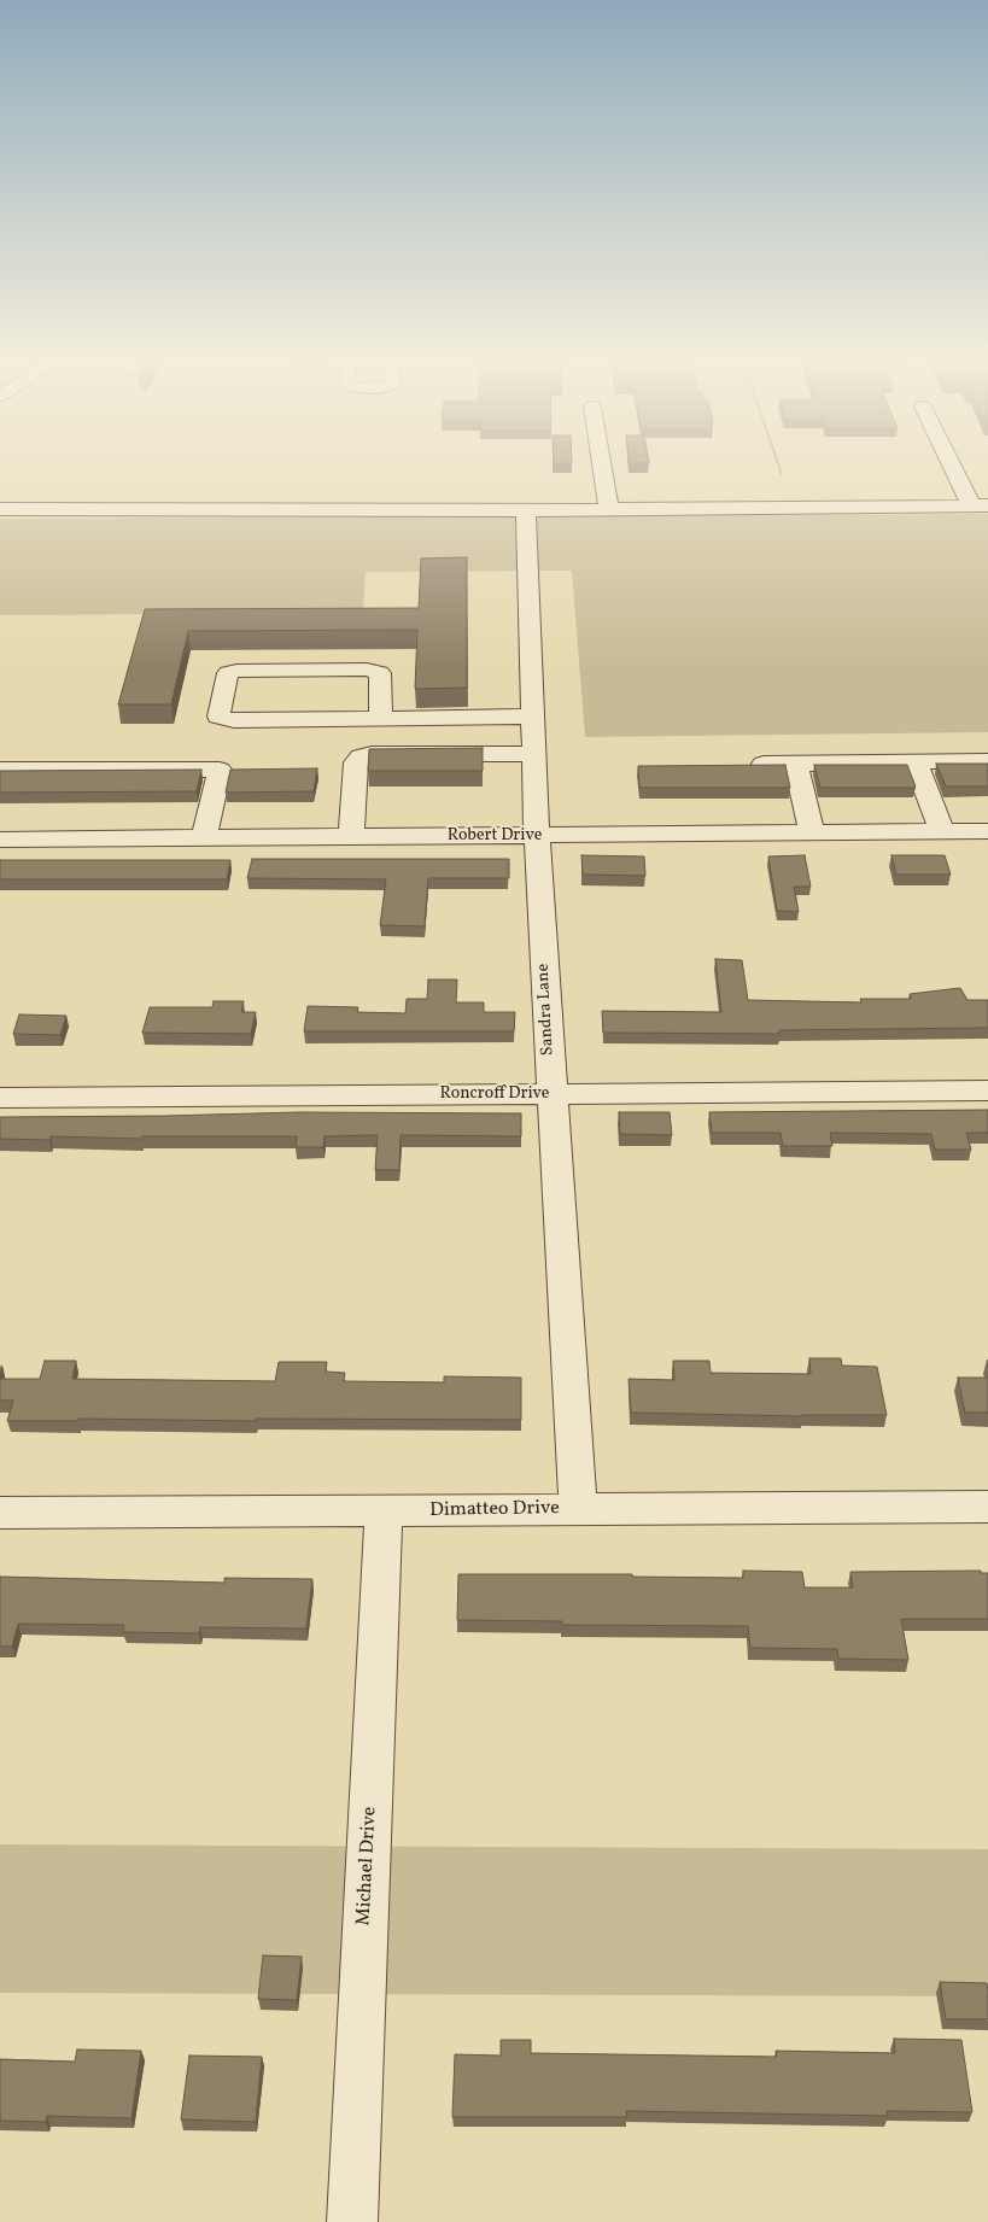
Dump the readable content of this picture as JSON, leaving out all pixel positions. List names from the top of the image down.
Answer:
{
  "streets": {
    "street": [
      "Robert Drive",
      "Sandra Lane",
      "Roncroff Drive",
      "Dimatteo Drive",
      "Michael Drive"
    ]
  },
  "crossings": [
    ["Robert Drive", "Sandra Lane"],
    ["Sandra Lane", "Roncroff Drive"],
    ["Sandra Lane", "Dimatteo Drive"],
    ["Dimatteo Drive", "Michael Drive"]
  ]
}
